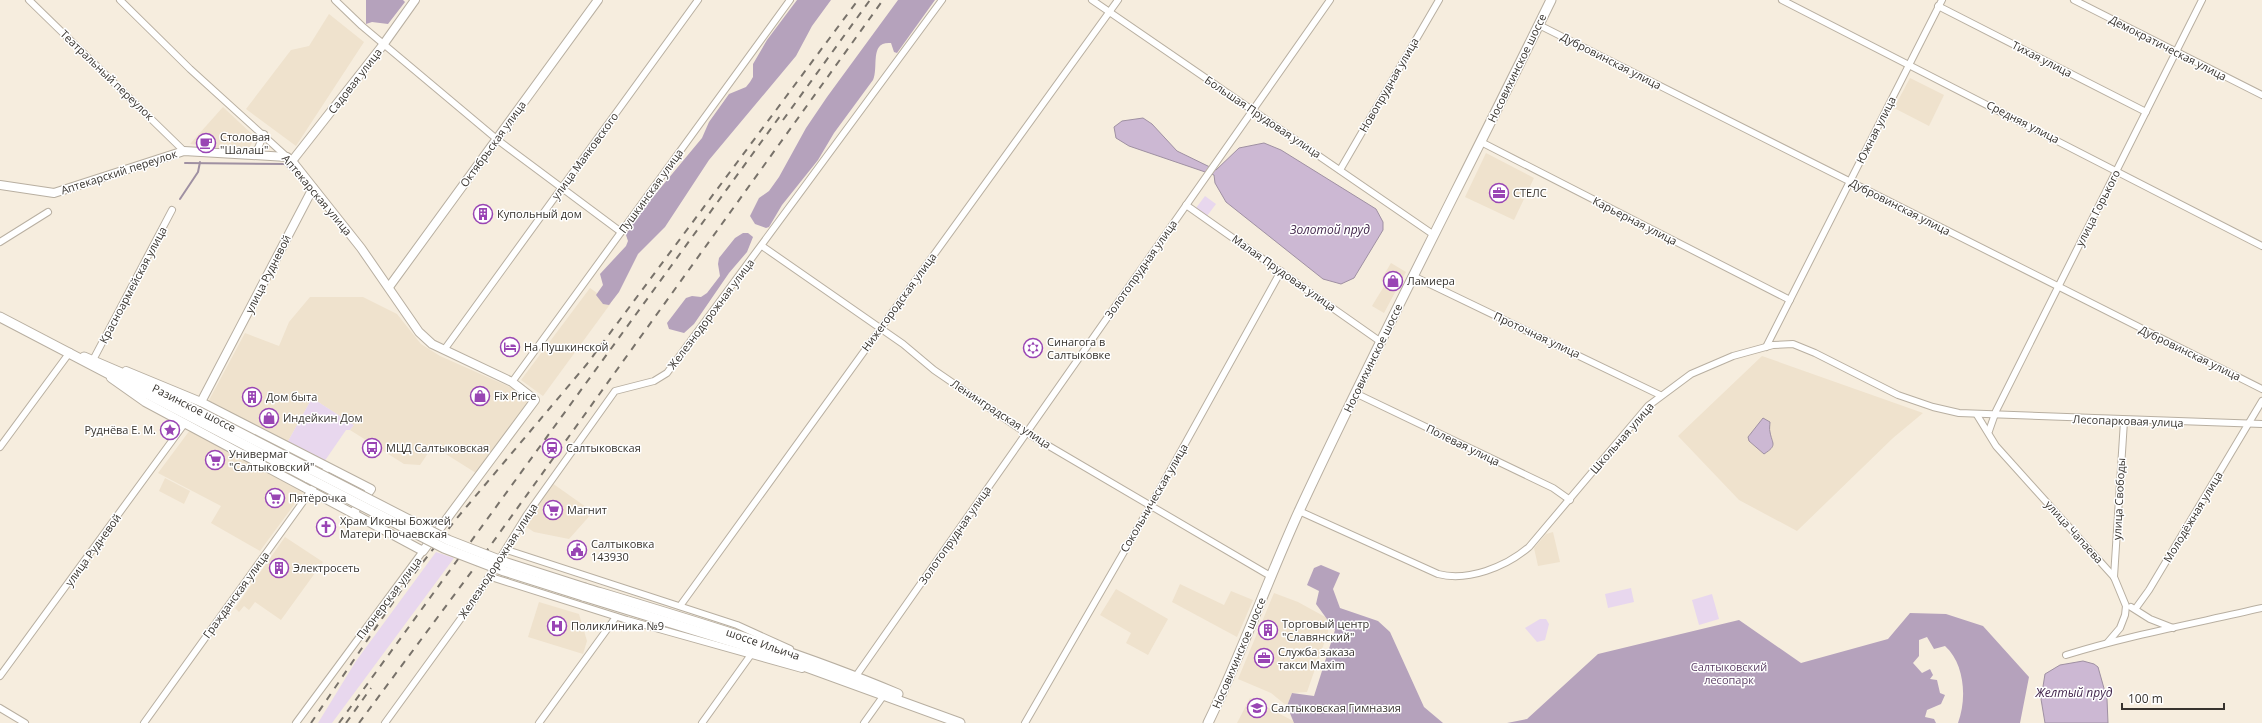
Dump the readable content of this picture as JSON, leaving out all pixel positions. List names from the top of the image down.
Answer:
{
  "streets": {
    "main road": ["Носовихинское шоссе", "Разинское шоссе", "шоссе Ильича"],
    "street": [
      "Демократическая улица",
      "Тихая улица",
      "Дубровинская улица",
      "Театральный переулок",
      "Садовая улица",
      "Новопрудная улица",
      "Большая Прудовая улица",
      "Средняя улица",
      "Южная улица",
      "Октябрьская улица",
      "улица Маяковского",
      "Аптекарский переулок",
      "Пушкинская улица",
      "Аптекарская улица",
      "улица Горького",
      "Карьерная улица",
      "Золотопрудная улица",
      "Малая Прудовая улица",
      "улица Рудневой",
      "Красноармейская улица",
      "Нижегородская улица",
      "Железнодорожная улица",
      "Проточная улица",
      "Ленинградская улица",
      "Лесопарковая улица",
      "Школьная улица",
      "Полевая улица",
      "Сокольническая улица",
      "улица Свободы",
      "Молодёжная улица",
      "улица Чапаева",
      "Гражданская улица",
      "Пионерская улица"
    ]
  },
  "crossings": [
    ["Демократическая улица", "улица Горького"],
    ["Тихая улица", "Южная улица"],
    ["Тихая улица", "улица Горького"],
    ["Дубровинская улица", "Носовихинское шоссе"],
    ["Дубровинская улица", "Южная улица"],
    ["Дубровинская улица", "улица Горького"],
    ["Носовихинское шоссе", "Большая Прудовая улица"],
    ["Носовихинское шоссе", "Карьерная улица"],
    ["Носовихинское шоссе", "Малая Прудовая улица"],
    ["Носовихинское шоссе", "Проточная улица"],
    ["Носовихинское шоссе", "Ленинградская улица"],
    ["Носовихинское шоссе", "Школьная улица"],
    ["Носовихинское шоссе", "Полевая улица"],
    ["Театральный переулок", "Аптекарский переулок"],
    ["Садовая улица", "Аптекарский переулок"],
    ["Садовая улица", "Аптекарская улица"],
    ["Новопрудная улица", "Большая Прудовая улица"],
    ["Большая Прудовая улица", "Золотопрудная улица"],
    ["Большая Прудовая улица", "Нижегородская улица"],
    ["Средняя улица", "Южная улица"],
    ["Средняя улица", "улица Горького"],
    ["Южная улица", "Карьерная улица"],
    ["Южная улица", "Школьная улица"],
    ["Октябрьская улица", "Аптекарская улица"],
    ["улица Маяковского", "Аптекарская улица"],
    ["Аптекарский переулок", "Аптекарская улица"],
    ["Пушкинская улица", "Аптекарская улица"],
    ["Пушкинская улица", "Пионерская улица"],
    ["Аптекарская улица", "улица Рудневой"],
    ["Аптекарская улица", "Пионерская улица"],
    ["улица Горького", "Лесопарковая улица"],
    ["улица Горького", "Школьная улица"],
    ["Золотопрудная улица", "Малая Прудовая улица"],
    ["Золотопрудная улица", "Ленинградская улица"],
    ["Золотопрудная улица", "шоссе Ильича"],
    ["Малая Прудовая улица", "Сокольническая улица"],
    ["Красноармейская улица", "Разинское шоссе"],
    ["Нижегородская улица", "Ленинградская улица"],
    ["Железнодорожная улица", "Ленинградская улица"],
    ["Проточная улица", "Школьная улица"],
    ["Разинское шоссе", "шоссе Ильича"],
    ["Ленинградская улица", "Сокольническая улица"],
    ["Лесопарковая улица", "Школьная улица"],
    ["Лесопарковая улица", "улица Свободы"],
    ["Лесопарковая улица", "Молодёжная улица"],
    ["Школьная улица", "Полевая улица"],
    ["Школьная улица", "улица Чапаева"],
    ["улица Свободы", "улица Чапаева"]
  ],
  "water": ["Золотой пруд", "Желтый пруд"],
  "parks": ["Салтыковский лесопарк"],
  "places": {
    "cafe": ["Столовая \"Шалаш\""],
    "office": ["СТЕЛС", "Служба заказа такси Maxim"],
    "building": [
      "Купольный дом",
      "Дом быта",
      "Электросеть",
      "Торговый центр \"Славянский\""
    ],
    "shop": ["Ламиера", "Fix Price", "Индейкин Дом"],
    "hotel": ["На Пушкинской"],
    "synagogue": ["Синагога в Салтыковке"],
    "place": ["Руднёва Е. М."],
    "bus stop": ["МЦД Салтыковская"],
    "station": ["Салтыковская"],
    "supermarket": ["Универмаг \"Салтыковский\"", "Пятёрочка", "Магнит"],
    "church": ["Храм Иконы Божией Матери Почаевская"],
    "public building": ["Салтыковка 143930"],
    "hospital": ["Поликлиника №9"],
    "school or university": ["Салтыковская Гимназия"]
  },
  "scale_bar": "100 m"
}
